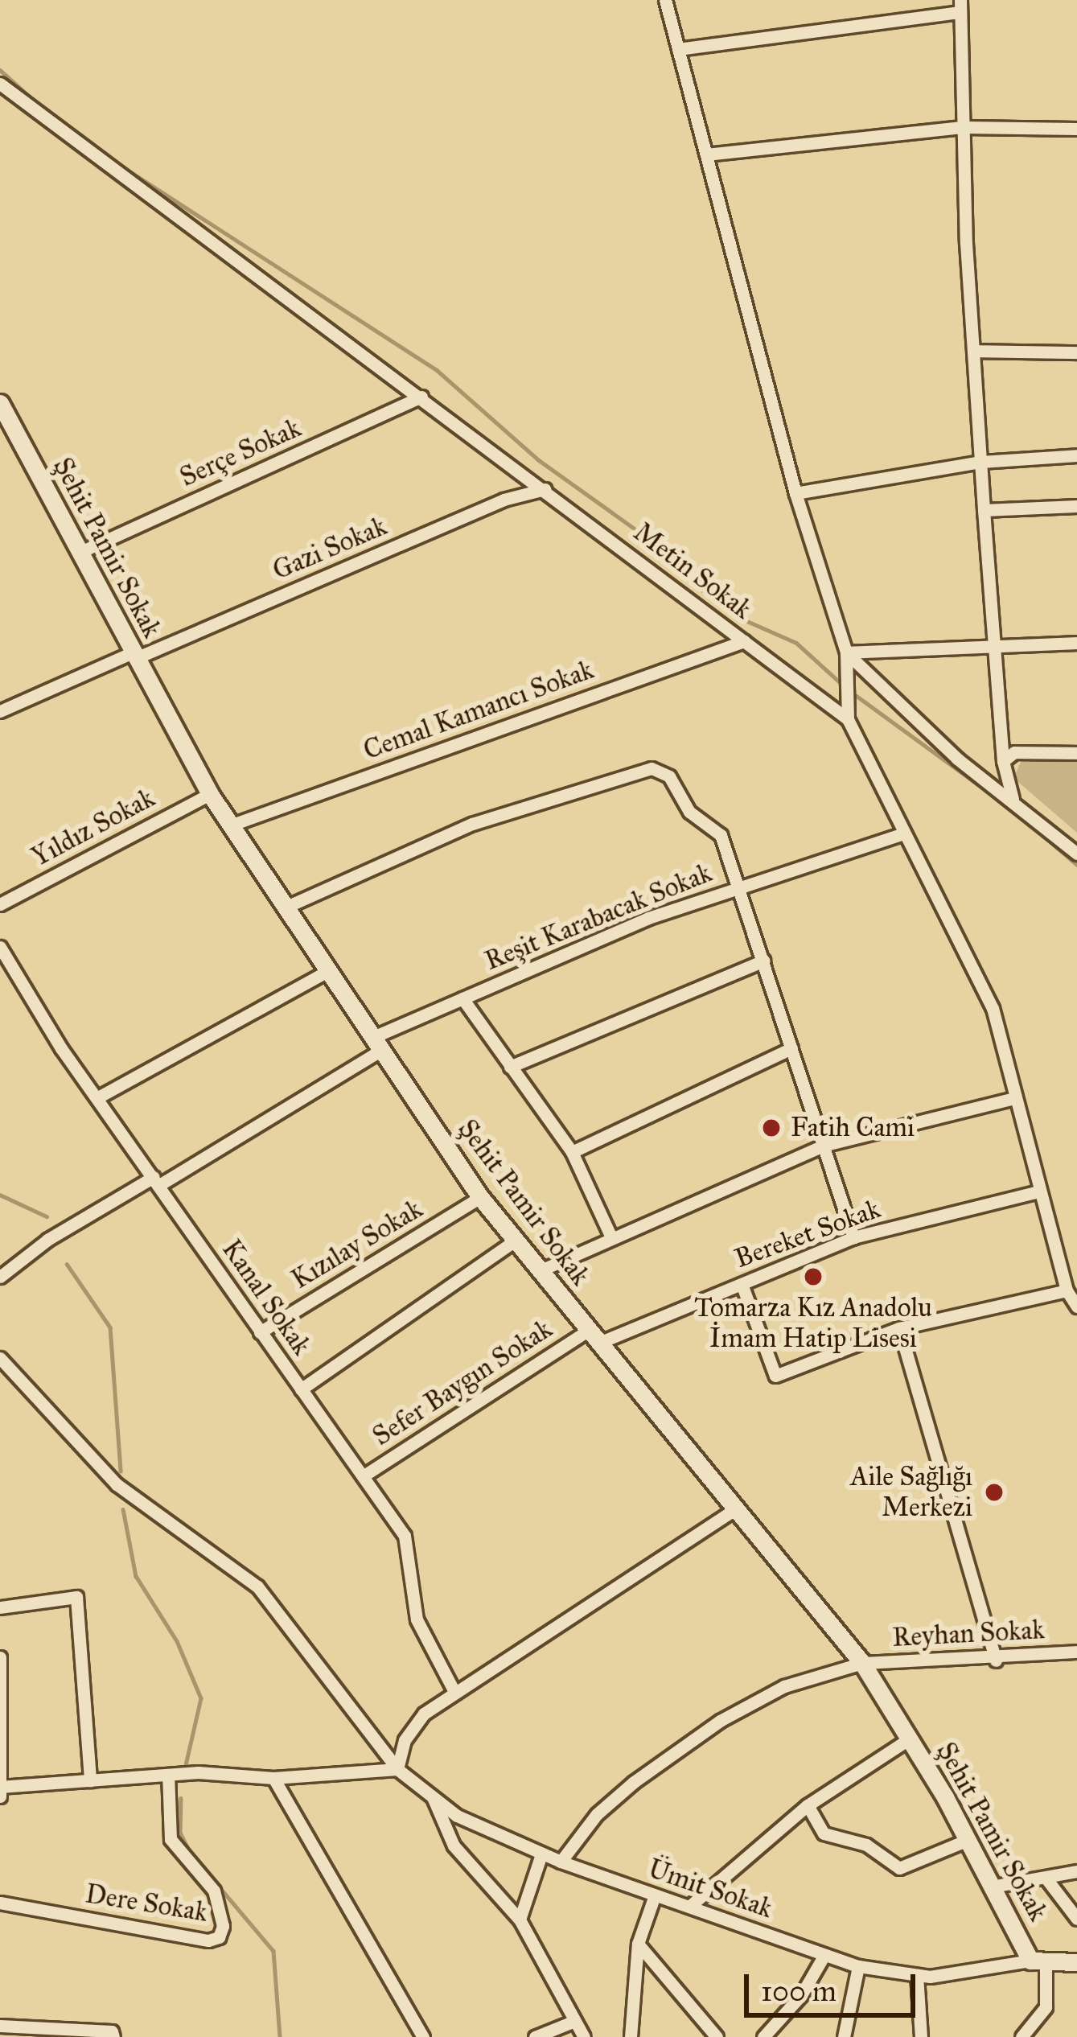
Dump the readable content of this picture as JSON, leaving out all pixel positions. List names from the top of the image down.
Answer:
{
  "streets": {
    "street": [
      "Serçe Sokak",
      "Şehit Pamir Sokak",
      "Gazi Sokak",
      "Metin Sokak",
      "Cemal Kamancı Sokak",
      "Yıldız Sokak",
      "Reşit Karabacak Sokak",
      "Bereket Sokak",
      "Kızılay Sokak",
      "Kanal Sokak",
      "Sefer Baygın Sokak",
      "Reyhan Sokak",
      "Ümit Sokak",
      "Dere Sokak"
    ]
  },
  "crossings": [
    ["Serçe Sokak", "Şehit Pamir Sokak"],
    ["Serçe Sokak", "Metin Sokak"],
    ["Şehit Pamir Sokak", "Gazi Sokak"],
    ["Şehit Pamir Sokak", "Cemal Kamancı Sokak"],
    ["Şehit Pamir Sokak", "Yıldız Sokak"],
    ["Şehit Pamir Sokak", "Reşit Karabacak Sokak"],
    ["Şehit Pamir Sokak", "Bereket Sokak"],
    ["Şehit Pamir Sokak", "Kızılay Sokak"],
    ["Şehit Pamir Sokak", "Sefer Baygın Sokak"],
    ["Şehit Pamir Sokak", "Reyhan Sokak"],
    ["Şehit Pamir Sokak", "Ümit Sokak"],
    ["Gazi Sokak", "Metin Sokak"],
    ["Metin Sokak", "Cemal Kamancı Sokak"],
    ["Metin Sokak", "Reşit Karabacak Sokak"],
    ["Metin Sokak", "Bereket Sokak"],
    ["Reşit Karabacak Sokak", "Kanal Sokak"],
    ["Bereket Sokak", "Sefer Baygın Sokak"],
    ["Kızılay Sokak", "Kanal Sokak"],
    ["Kanal Sokak", "Sefer Baygın Sokak"],
    ["Reyhan Sokak", "Ümit Sokak"]
  ],
  "places": ["Fatih Cami", "Tomarza Kız Anadolu İmam Hatip Lisesi", "Aile Sağlığı Merkezi"],
  "scale_bar": "100 m"
}
